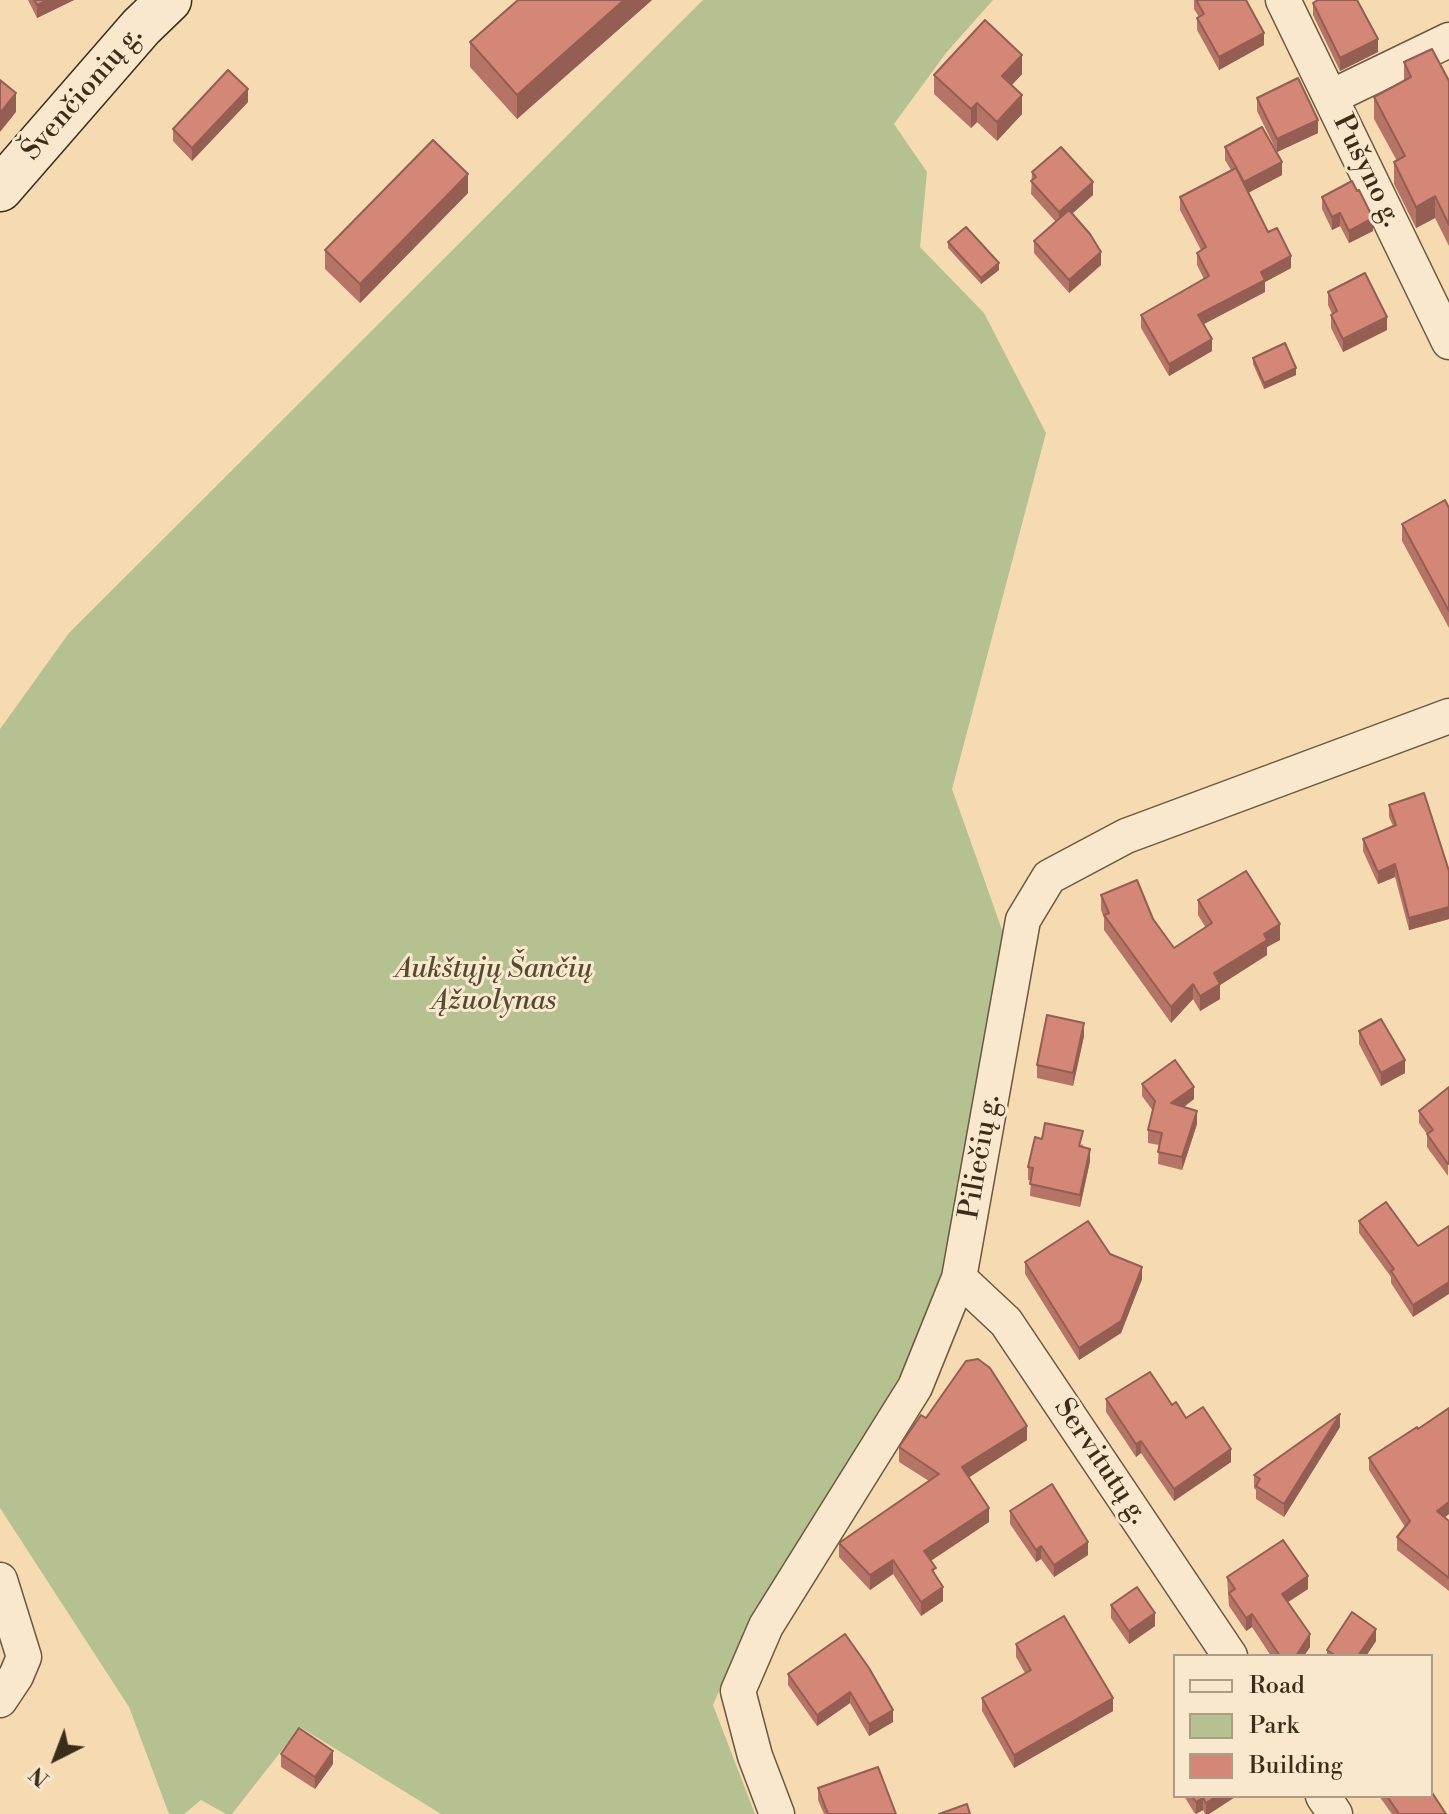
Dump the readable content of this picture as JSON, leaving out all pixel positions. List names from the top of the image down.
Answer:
{
  "streets": {
    "street": [
      "Švenčionių g.",
      "Pušyno g.",
      "Piliečių g.",
      "Servitutų g."
    ]
  },
  "crossings": [
    ["Piliečių g.", "Servitutų g."]
  ],
  "parks": ["Aukštųjų Šančių Ąžuolynas"],
  "legend": ["Road", "Park", "Building"],
  "north": "bottom left"
}
